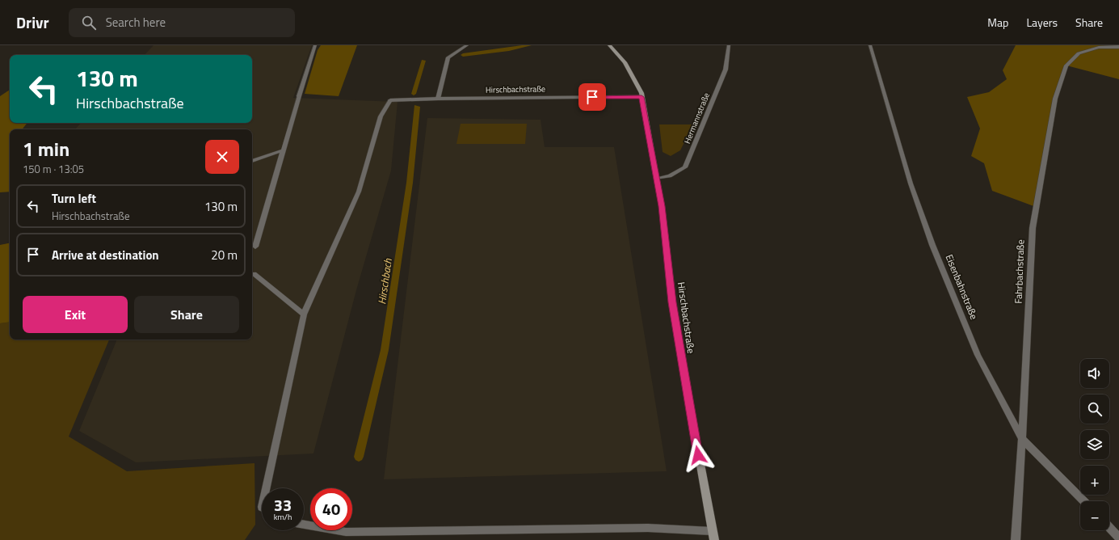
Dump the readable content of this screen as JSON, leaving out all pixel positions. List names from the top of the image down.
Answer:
{
  "streets": {
    "street": [
      "Hirschbachstraße",
      "Hermannstraße",
      "Fahrbachstraße",
      "Eisenbahnstraße"
    ]
  },
  "crossings": [
    ["Hirschbachstraße", "Hermannstraße"],
    ["Fahrbachstraße", "Eisenbahnstraße"]
  ],
  "water": ["Hirschbach"],
  "page": {
    "header": "Drivr",
    "search": "Search here",
    "nav": ["Map", "Layers", "Share"],
    "turn": ["130 m", "Hirschbachstraße"],
    "heading": ["1 min", "150 m · 13:05"],
    "list": [
      {
        "name": "Turn left",
        "note": "Hirschbachstraße",
        "value": "130 m"
      },
      {
        "name": "Arrive at destination",
        "value": "20 m"
      }
    ],
    "buttons": ["Exit", "Share"],
    "map_buttons": ["+", "−"],
    "speed": "33 km/h",
    "limit": "40"
  }
}
